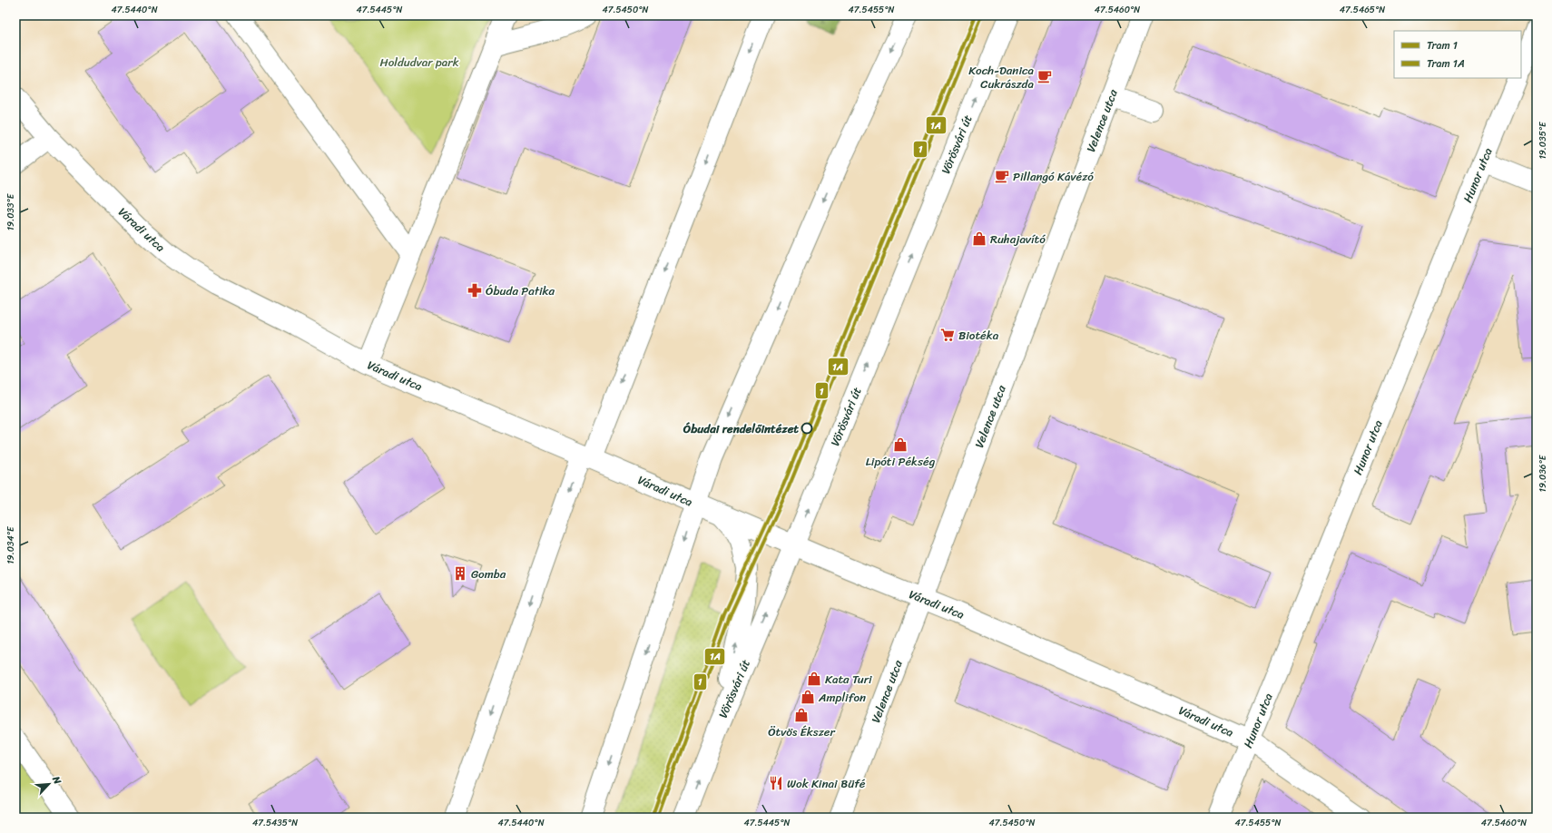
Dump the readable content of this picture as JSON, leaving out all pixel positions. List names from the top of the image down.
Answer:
{
  "streets": {
    "street": [
      "Velence utca",
      "Vörösvári út",
      "Hunor utca",
      "Váradi utca"
    ]
  },
  "crossings": [
    ["Velence utca", "Váradi utca"],
    ["Vörösvári út", "Váradi utca"],
    ["Hunor utca", "Váradi utca"]
  ],
  "parks": ["Holdudvar park"],
  "places": {
    "cafe": ["Koch-Danica Cukrászda", "Pillangó Kávézó"],
    "shop": [
      "Ruhajavító",
      "Lipóti Pékség",
      "Kata Turi",
      "Amplifon",
      "Ötvös Ékszer"
    ],
    "pharmacy": ["Óbuda Patika"],
    "supermarket": ["Biotéka"],
    "other": ["Óbudai rendelőintézet"],
    "building": ["Gomba"],
    "restaurant": ["Wok Kinai Büfé"]
  },
  "lines": ["tram line 1", "tram line 1A"],
  "legend": ["Tram 1", "Tram 1A"],
  "north": "top right",
  "coordinates": [
    "47.5440°N",
    "47.5445°N",
    "47.5450°N",
    "47.5455°N",
    "47.5460°N",
    "47.5465°N",
    "19.035°E",
    "19.033°E",
    "19.036°E",
    "19.034°E",
    "47.5435°N"
  ]
}
